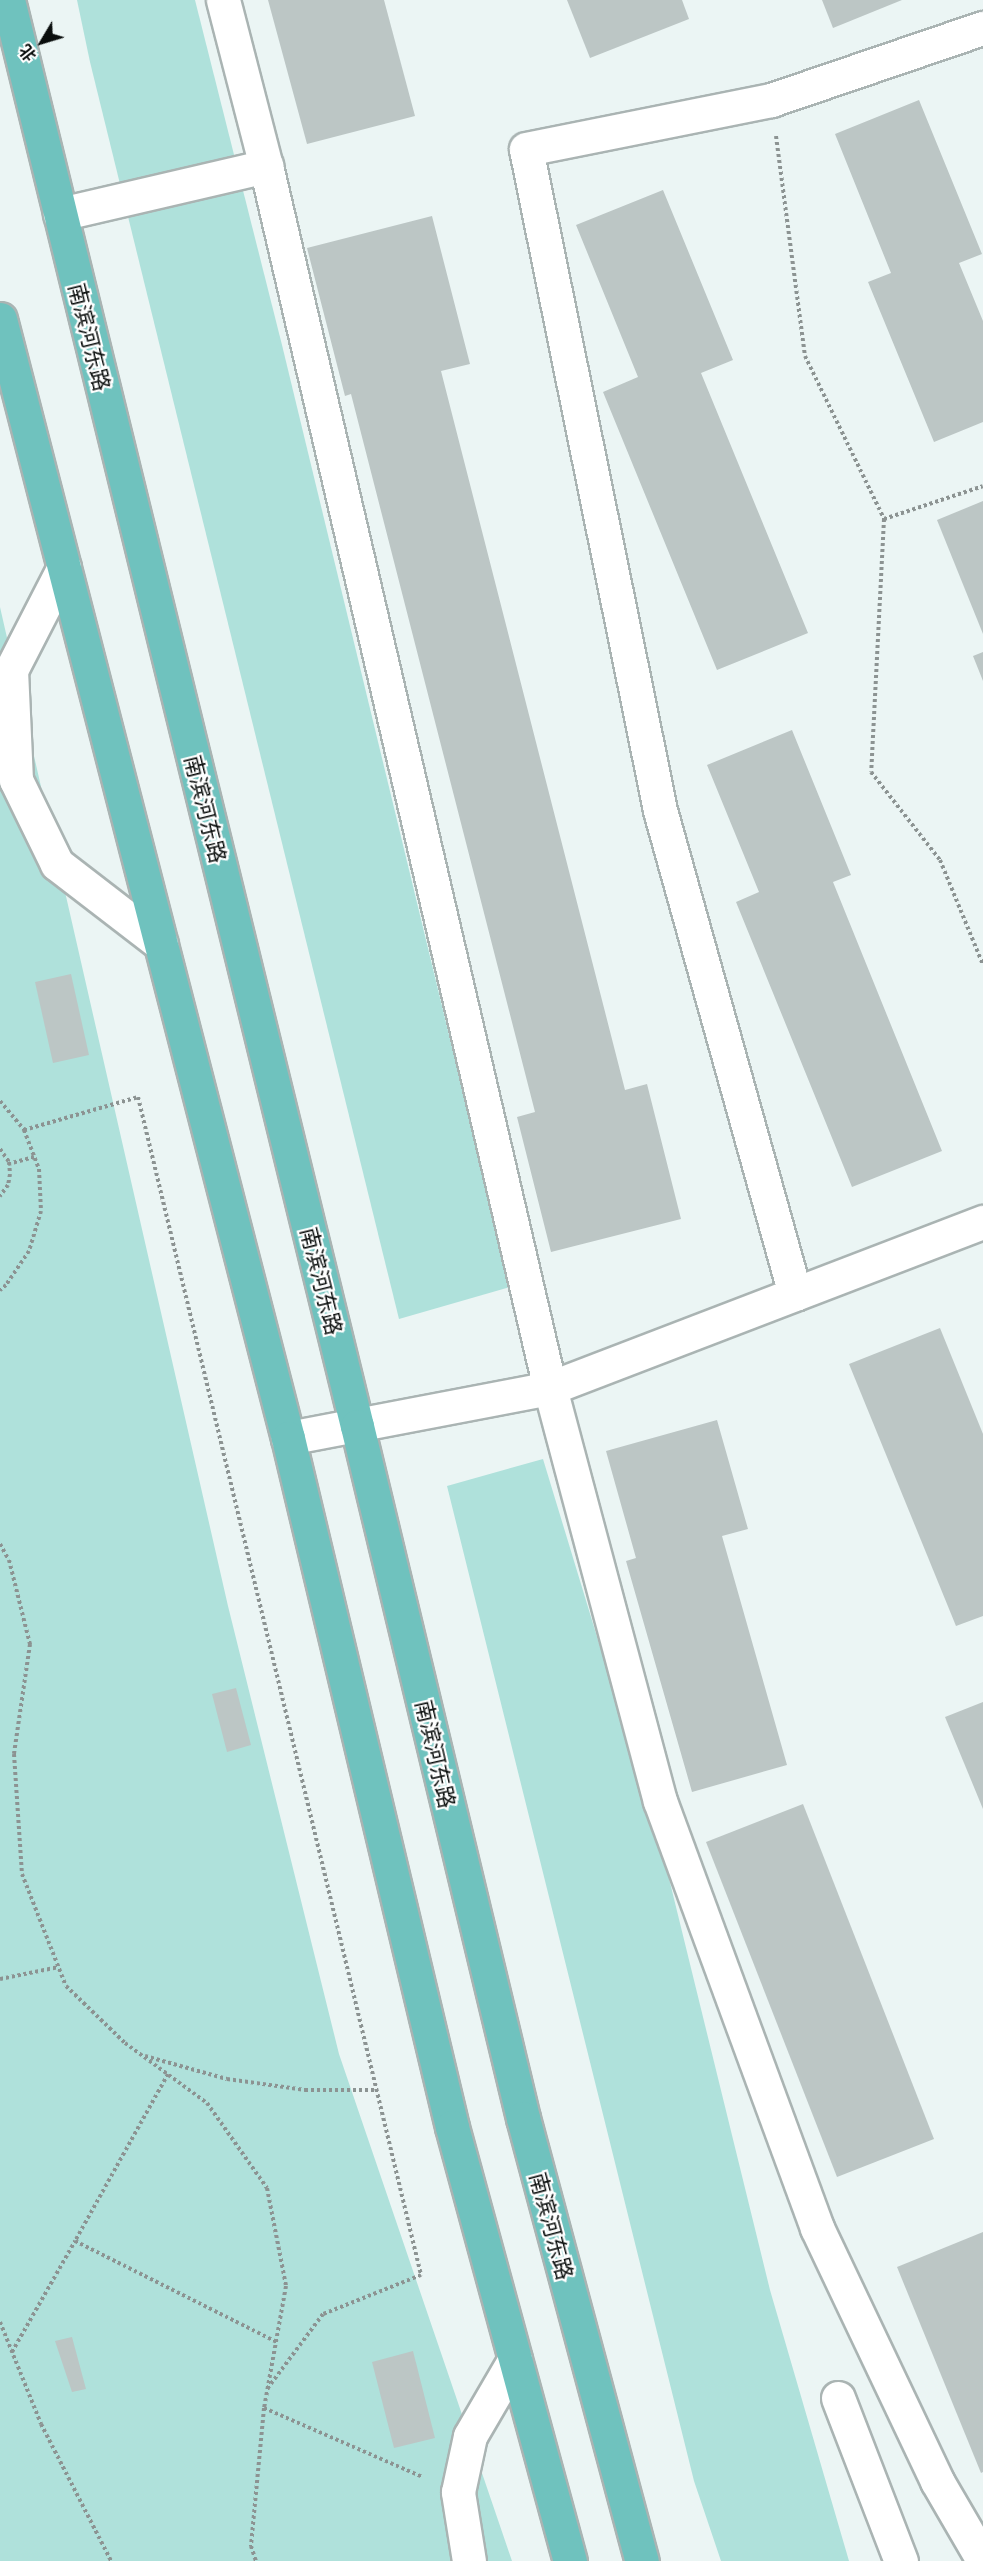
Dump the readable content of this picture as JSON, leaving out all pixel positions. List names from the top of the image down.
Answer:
{
  "streets": {
    "main road": ["南滨河东路"]
  },
  "north": "bottom left"
}
